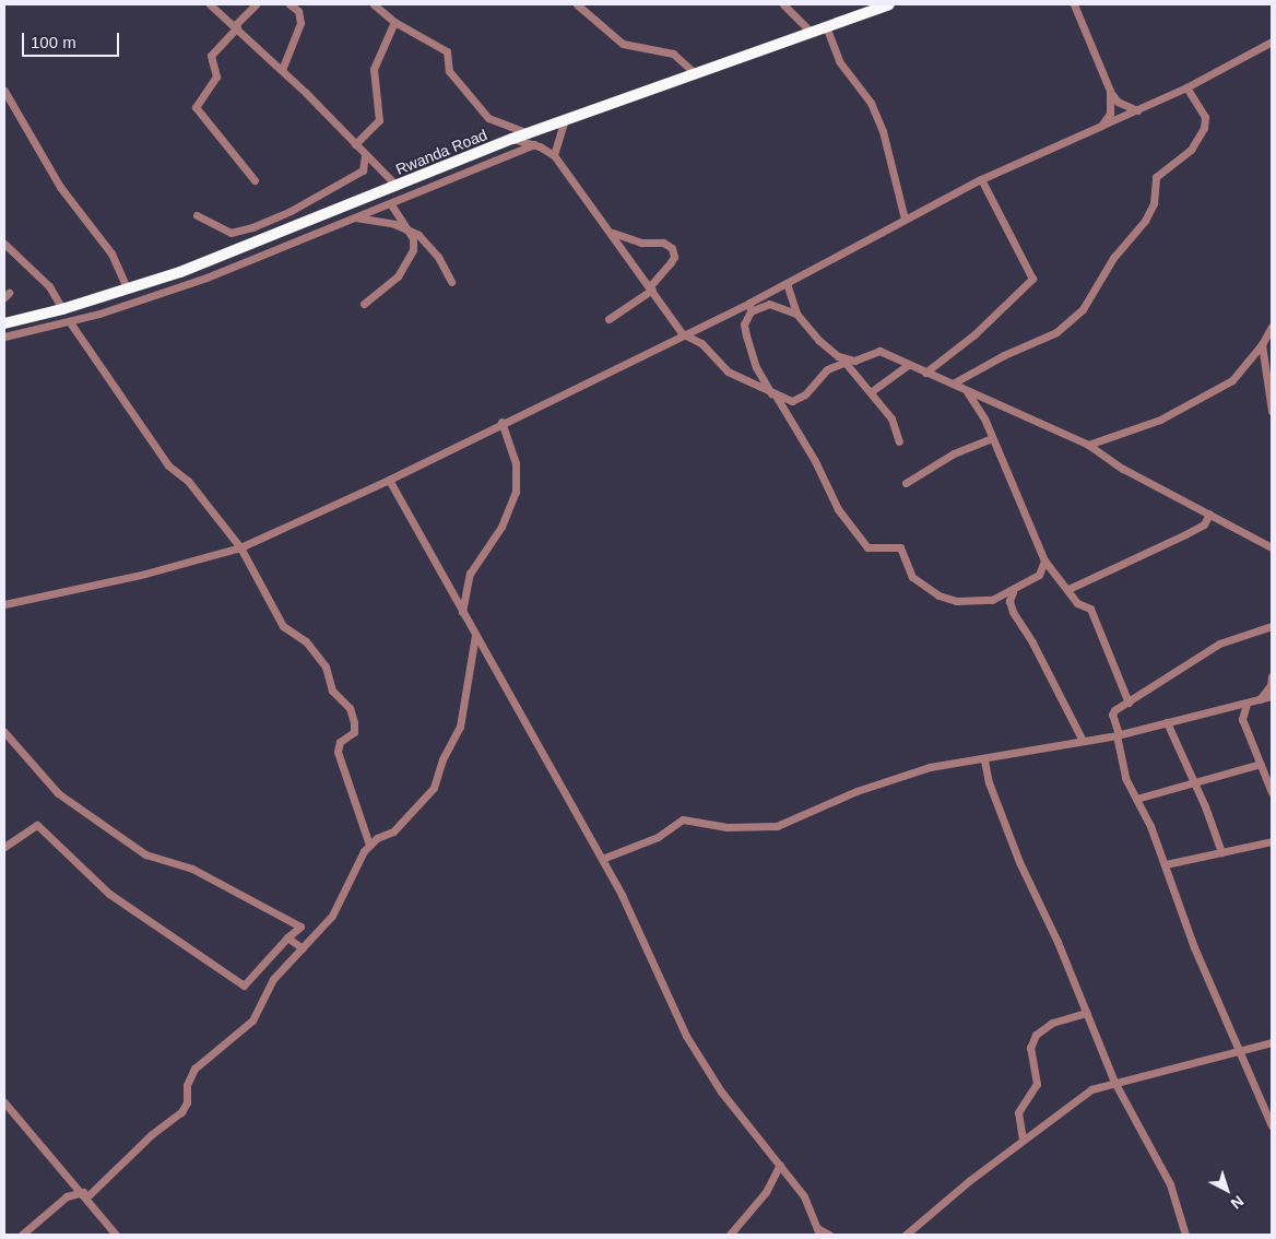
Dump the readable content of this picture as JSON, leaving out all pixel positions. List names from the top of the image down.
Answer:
{
  "streets": {
    "highway": ["Rwanda Road"]
  },
  "scale_bar": "100 m",
  "north": "bottom right"
}
